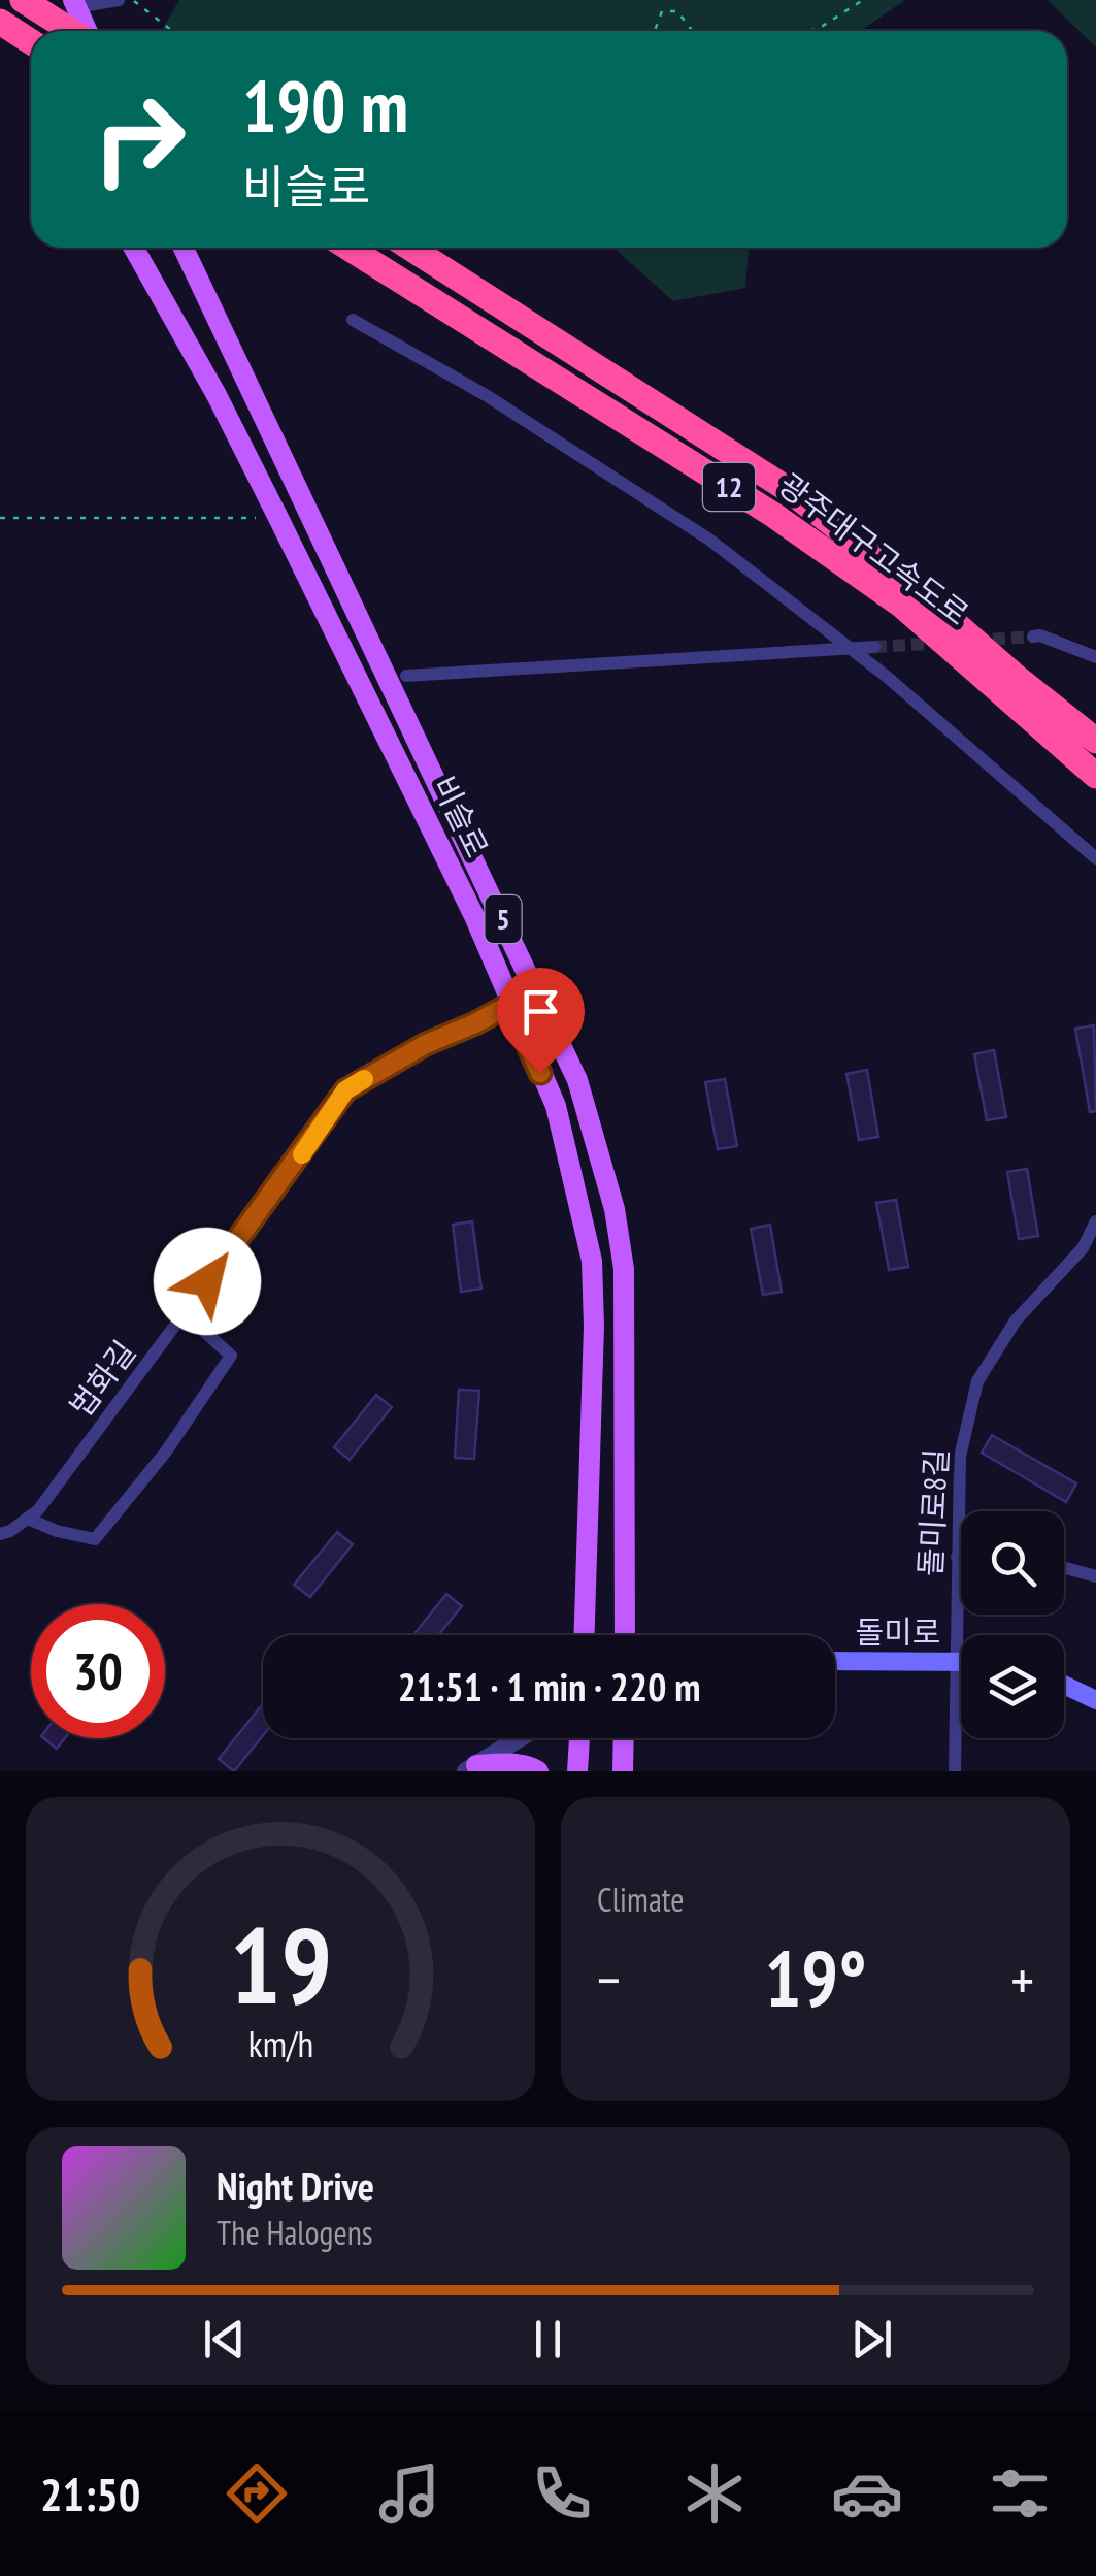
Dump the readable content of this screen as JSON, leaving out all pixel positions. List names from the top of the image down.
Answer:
{
  "streets": {
    "highway": ["12", "광주대구고속도로"],
    "main road": ["비슬로", "5", "돌미로"],
    "street": ["법화길", "돌미로8길"]
  },
  "crossings": [
    ["비슬로", "법화길"],
    ["돌미로8길", "돌미로"]
  ],
  "page": {
    "turn": ["190 m", "비슬로"],
    "limit": "30",
    "trip": "21:51 · 1 min · 220 m",
    "tile": "Climate",
    "heat": ["−", "19°", "+"],
    "song": ["Night Drive", "The Halogens"],
    "tabs": "21:50",
    "gauge": ["19", "km/h"]
  }
}
